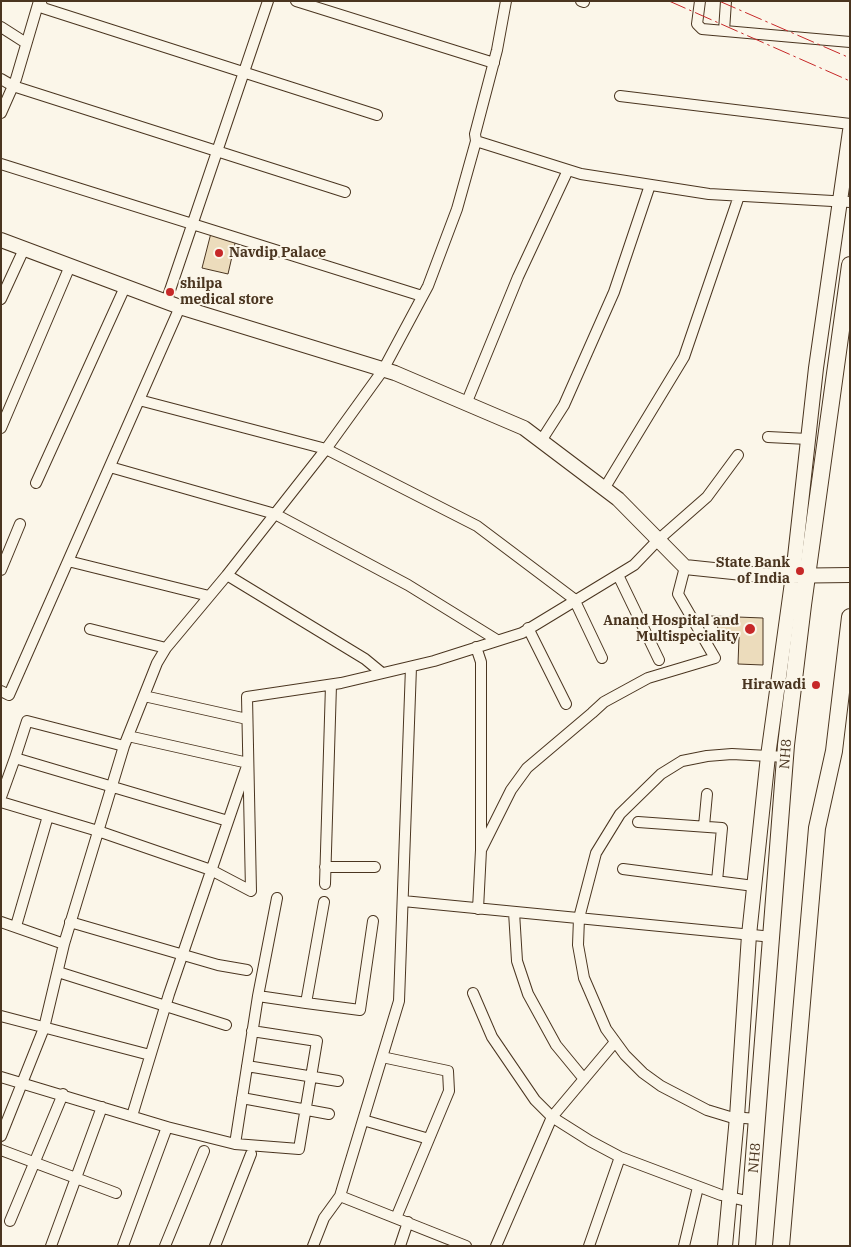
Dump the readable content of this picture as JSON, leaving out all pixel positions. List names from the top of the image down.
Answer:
{
  "streets": {
    "main road": ["NH8"]
  },
  "places": [
    "Navdip Palace",
    "shilpa medical store",
    "State Bank of India",
    "Anand Hospital and Multispeciality",
    "Hirawadi"
  ]
}
